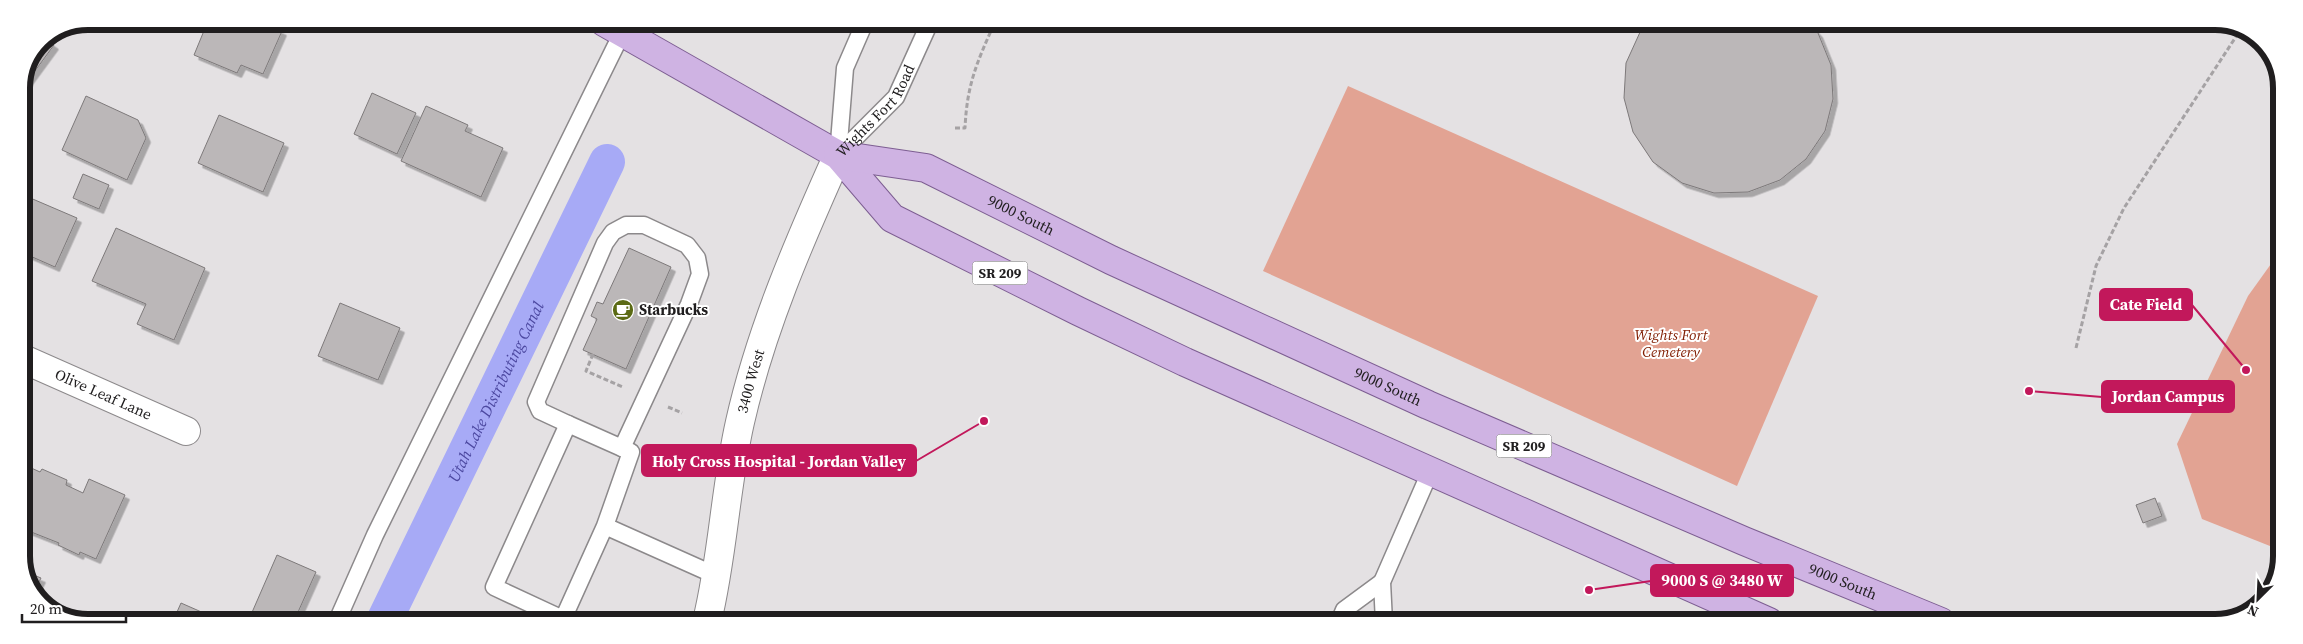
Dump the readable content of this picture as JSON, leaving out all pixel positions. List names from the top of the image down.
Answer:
{
  "streets": {
    "main road": ["9000 South", "SR 209"],
    "street": ["3400 West", "Olive Leaf Lane"],
    "lane": ["Wights Fort Road"]
  },
  "crossings": [
    ["Wights Fort Road", "9000 South"],
    ["Wights Fort Road", "3400 West"],
    ["9000 South", "3400 West"]
  ],
  "water": ["Utah Lake Distributing Canal"],
  "parks": ["Wights Fort Cemetery"],
  "places": {
    "cafe": ["Starbucks"],
    "other": [
      "Cate Field",
      "Jordan Campus",
      "Holy Cross Hospital - Jordan Valley",
      "9000 S @ 3480 W"
    ]
  },
  "scale_bar": "20 m",
  "north": "bottom left"
}
